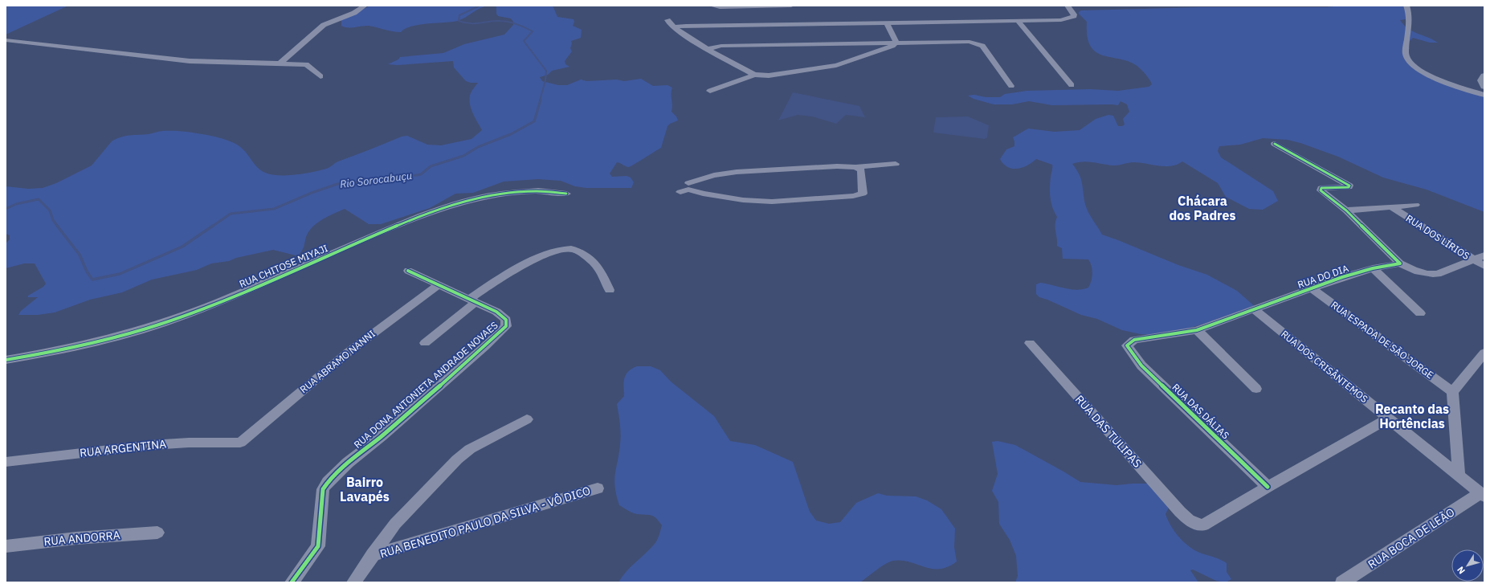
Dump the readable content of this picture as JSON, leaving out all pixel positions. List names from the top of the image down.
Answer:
{
  "streets": {
    "street": [
      "RUA DOS LÍRIOS",
      "RUA CHITOSE MIYAJI",
      "RUA DO DIA",
      "RUA ESPADA DE SÃO JORGE",
      "RUA ABRAMO NANNI",
      "RUA DOS CRISÂNTEMOS",
      "RUA DONA ANTONIETA ANDRADE NOVAES",
      "RUA DAS DÁLIAS",
      "RUA DAS TULIPAS",
      "RUA ARGENTINA",
      "RUA BENEDITO PAULO DA SILVA - VÔ DICO",
      "RUA ANDORRA",
      "RUA BOCA DE LEÃO"
    ]
  },
  "crossings": [
    ["RUA DO DIA", "RUA ESPADA DE SÃO JORGE"],
    ["RUA DO DIA", "RUA DOS CRISÂNTEMOS"],
    ["RUA DO DIA", "RUA DAS DÁLIAS"],
    ["RUA ABRAMO NANNI", "RUA DONA ANTONIETA ANDRADE NOVAES"],
    ["RUA ABRAMO NANNI", "RUA ARGENTINA"],
    ["RUA DOS CRISÂNTEMOS", "RUA BOCA DE LEÃO"],
    ["RUA DAS DÁLIAS", "RUA DAS TULIPAS"]
  ],
  "districts": ["Chácara dos Padres", "Recanto das Hortências", "Bairro Lavapés"],
  "water": ["Rio Sorocabuçu"],
  "north": "bottom left"
}
